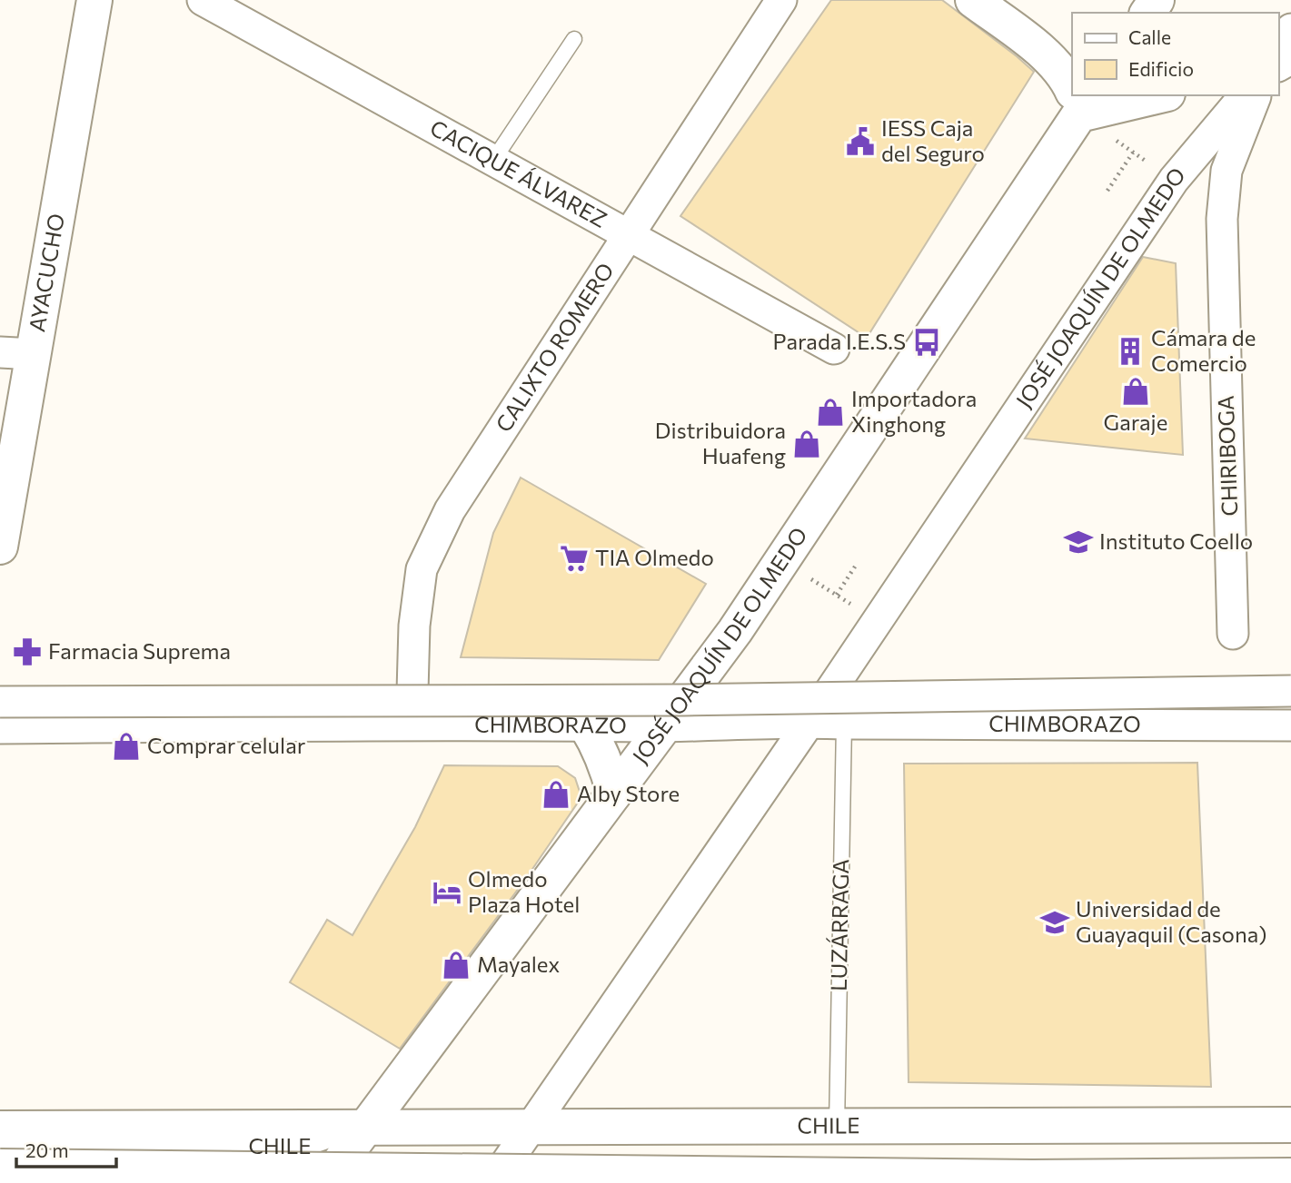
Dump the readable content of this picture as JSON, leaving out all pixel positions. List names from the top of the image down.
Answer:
{
  "streets": {
    "main road": ["AYACUCHO", "JOSÉ JOAQUÍN DE OLMEDO", "CHILE"],
    "street": [
      "CACIQUE ÁLVAREZ",
      "CALIXTO ROMERO",
      "CHIRIBOGA",
      "CHIMBORAZO"
    ],
    "lane": ["LUZÁRRAGA"]
  },
  "crossings": [
    ["CACIQUE ÁLVAREZ", "CALIXTO ROMERO"],
    ["JOSÉ JOAQUÍN DE OLMEDO", "CHIMBORAZO"],
    ["JOSÉ JOAQUÍN DE OLMEDO", "CHILE"],
    ["CALIXTO ROMERO", "CHIMBORAZO"],
    ["CHIMBORAZO", "LUZÁRRAGA"],
    ["LUZÁRRAGA", "CHILE"]
  ],
  "places": {
    "public building": ["IESS Caja del Seguro"],
    "bus stop": ["Parada I.E.S.S"],
    "building": ["Cámara de Comercio"],
    "shop": [
      "Garaje",
      "Importadora Xinghong",
      "Distribuidora Huafeng",
      "Comprar celular",
      "Alby Store",
      "Mayalex"
    ],
    "school or university": ["Instituto Coello", "Universidad de Guayaquil (Casona)"],
    "supermarket": ["TIA Olmedo"],
    "pharmacy": ["Farmacia Suprema"],
    "hotel": ["Olmedo Plaza Hotel"]
  },
  "legend": ["Calle", "Edificio"],
  "scale_bar": "20 m"
}
